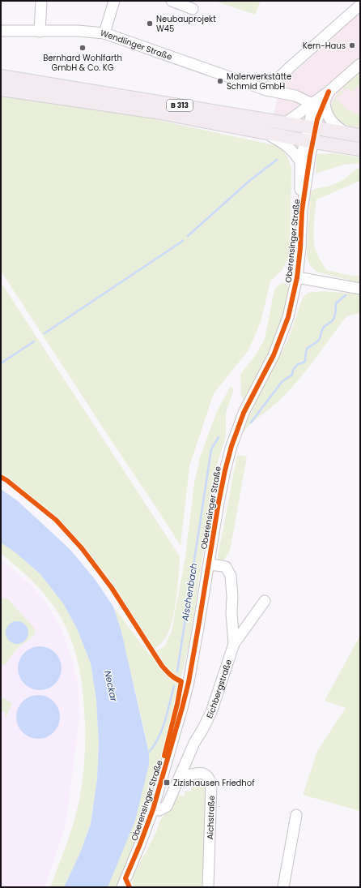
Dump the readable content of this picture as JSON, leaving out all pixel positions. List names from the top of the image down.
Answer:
{
  "streets": {
    "main road": ["B 313"],
    "street": [
      "Wendlinger Straße",
      "Oberensinger Straße",
      "Eichbergstraße",
      "Aichstraße"
    ]
  },
  "crossings": [
    ["B 313", "Oberensinger Straße"],
    ["Oberensinger Straße", "Eichbergstraße"],
    ["Eichbergstraße", "Aichstraße"]
  ],
  "water": ["Aischenbach", "Neckar"],
  "places": {
    "other": [
      "Neubauprojekt W45",
      "Kern-Haus",
      "Bernhard Wohlfarth GmbH & Co. KG",
      "Malerwerkstätte Schmid GmbH"
    ],
    "transit": ["Zizishausen Friedhof"]
  }
}
